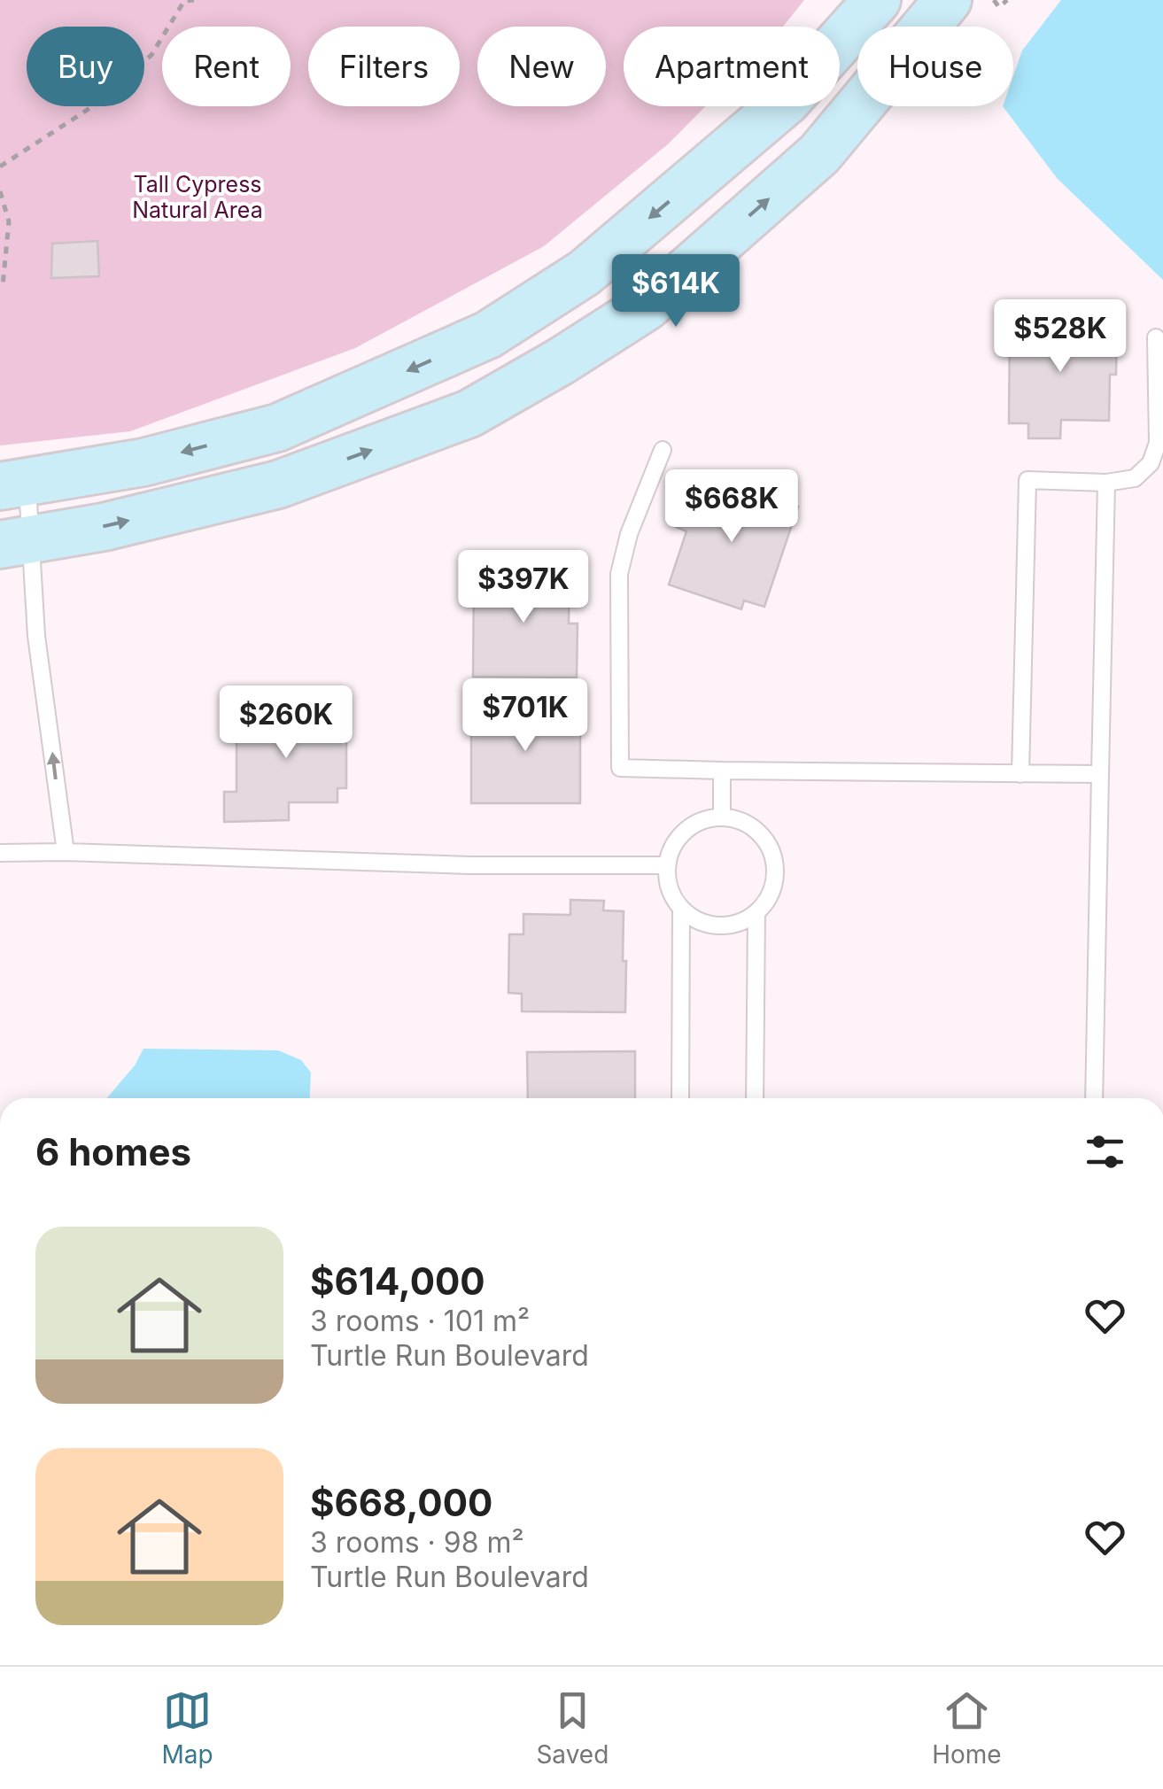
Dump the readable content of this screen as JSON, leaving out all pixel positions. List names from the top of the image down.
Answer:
{
  "parks": ["Tall Cypress Natural Area"],
  "page": {
    "chip": [
      "Buy",
      "Rent",
      "Filters",
      "New",
      "Apartment",
      "House"
    ],
    "price": [
      "$614K",
      "$528K",
      "$668K",
      "$397K",
      "$701K",
      "$260K"
    ],
    "heading": "6 homes",
    "list": [
      {
        "name": "$614,000",
        "note": "3 rooms · 101 m² · Turtle Run Boulevard"
      },
      {
        "name": "$668,000",
        "note": "3 rooms · 98 m² · Turtle Run Boulevard"
      }
    ],
    "tabs": ["Map", "Saved", "Home"]
  }
}
